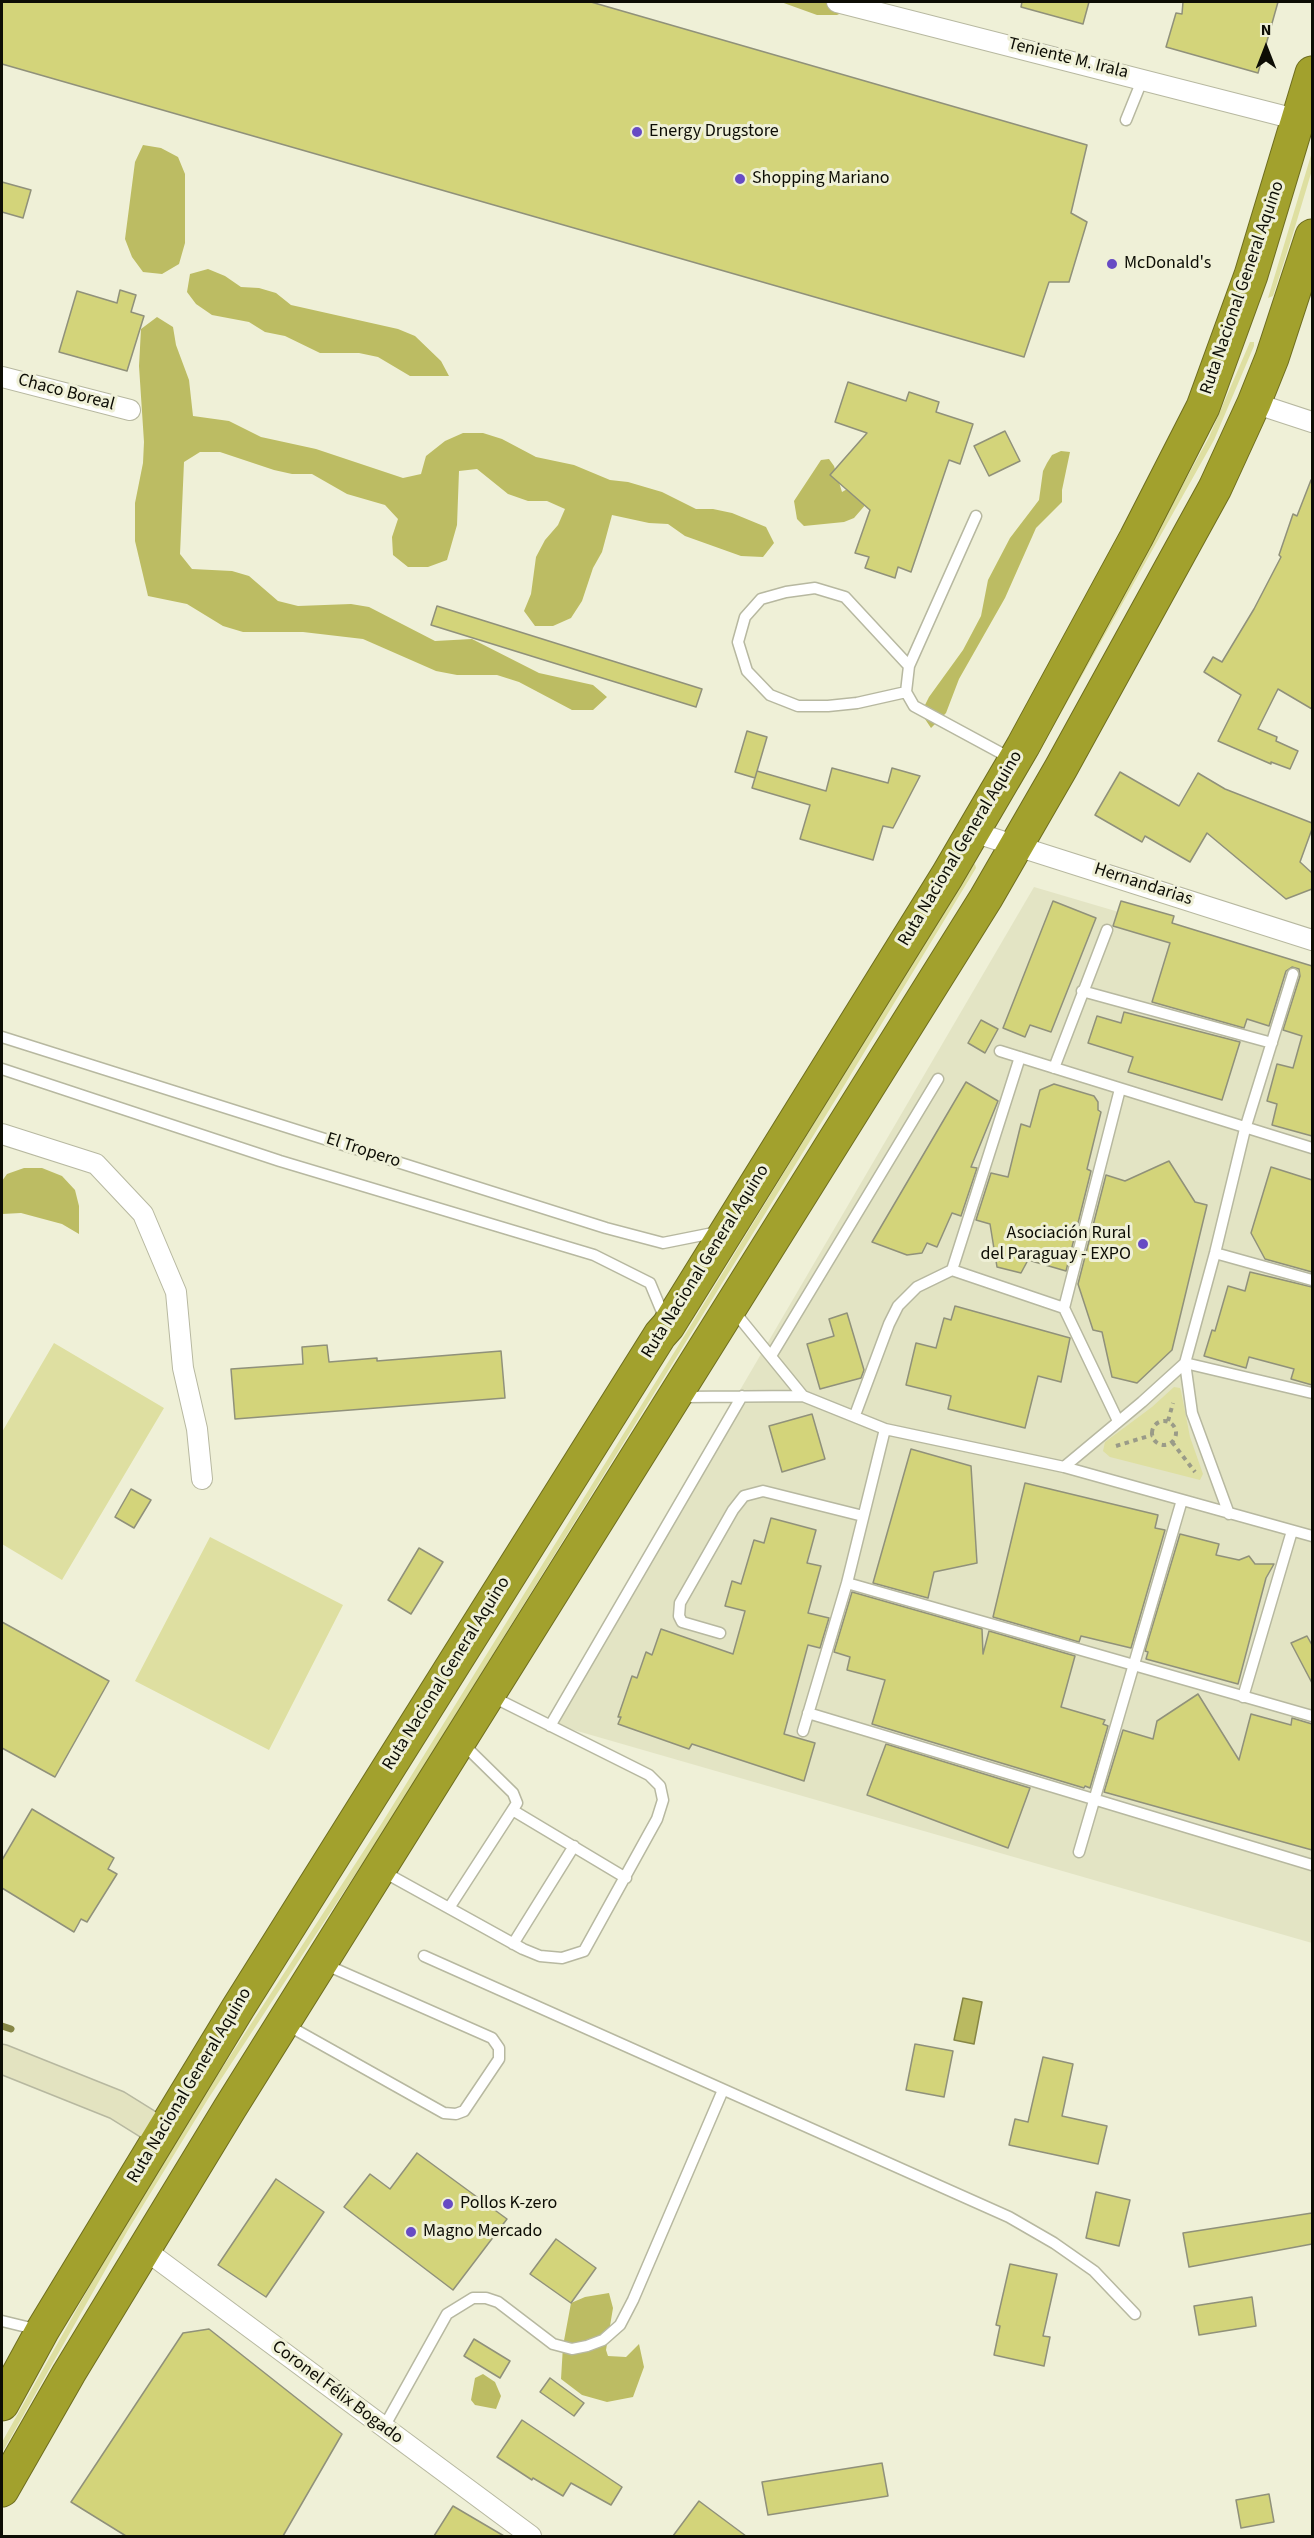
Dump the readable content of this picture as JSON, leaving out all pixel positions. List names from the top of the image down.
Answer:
{
  "streets": {
    "highway": ["Ruta Nacional General Aquino"],
    "street": [
      "Teniente M. Irala",
      "Chaco Boreal",
      "Hernandarias",
      "Coronel Félix Bogado"
    ],
    "lane": ["El Tropero"]
  },
  "crossings": [
    ["Teniente M. Irala", "Ruta Nacional General Aquino"],
    ["Ruta Nacional General Aquino", "Hernandarias"],
    ["Ruta Nacional General Aquino", "El Tropero"]
  ],
  "places": [
    "Energy Drugstore",
    "Shopping Mariano",
    "McDonald's",
    "Asociación Rural del Paraguay - EXPO",
    "Pollos K-zero",
    "Magno Mercado"
  ],
  "north": "top"
}
